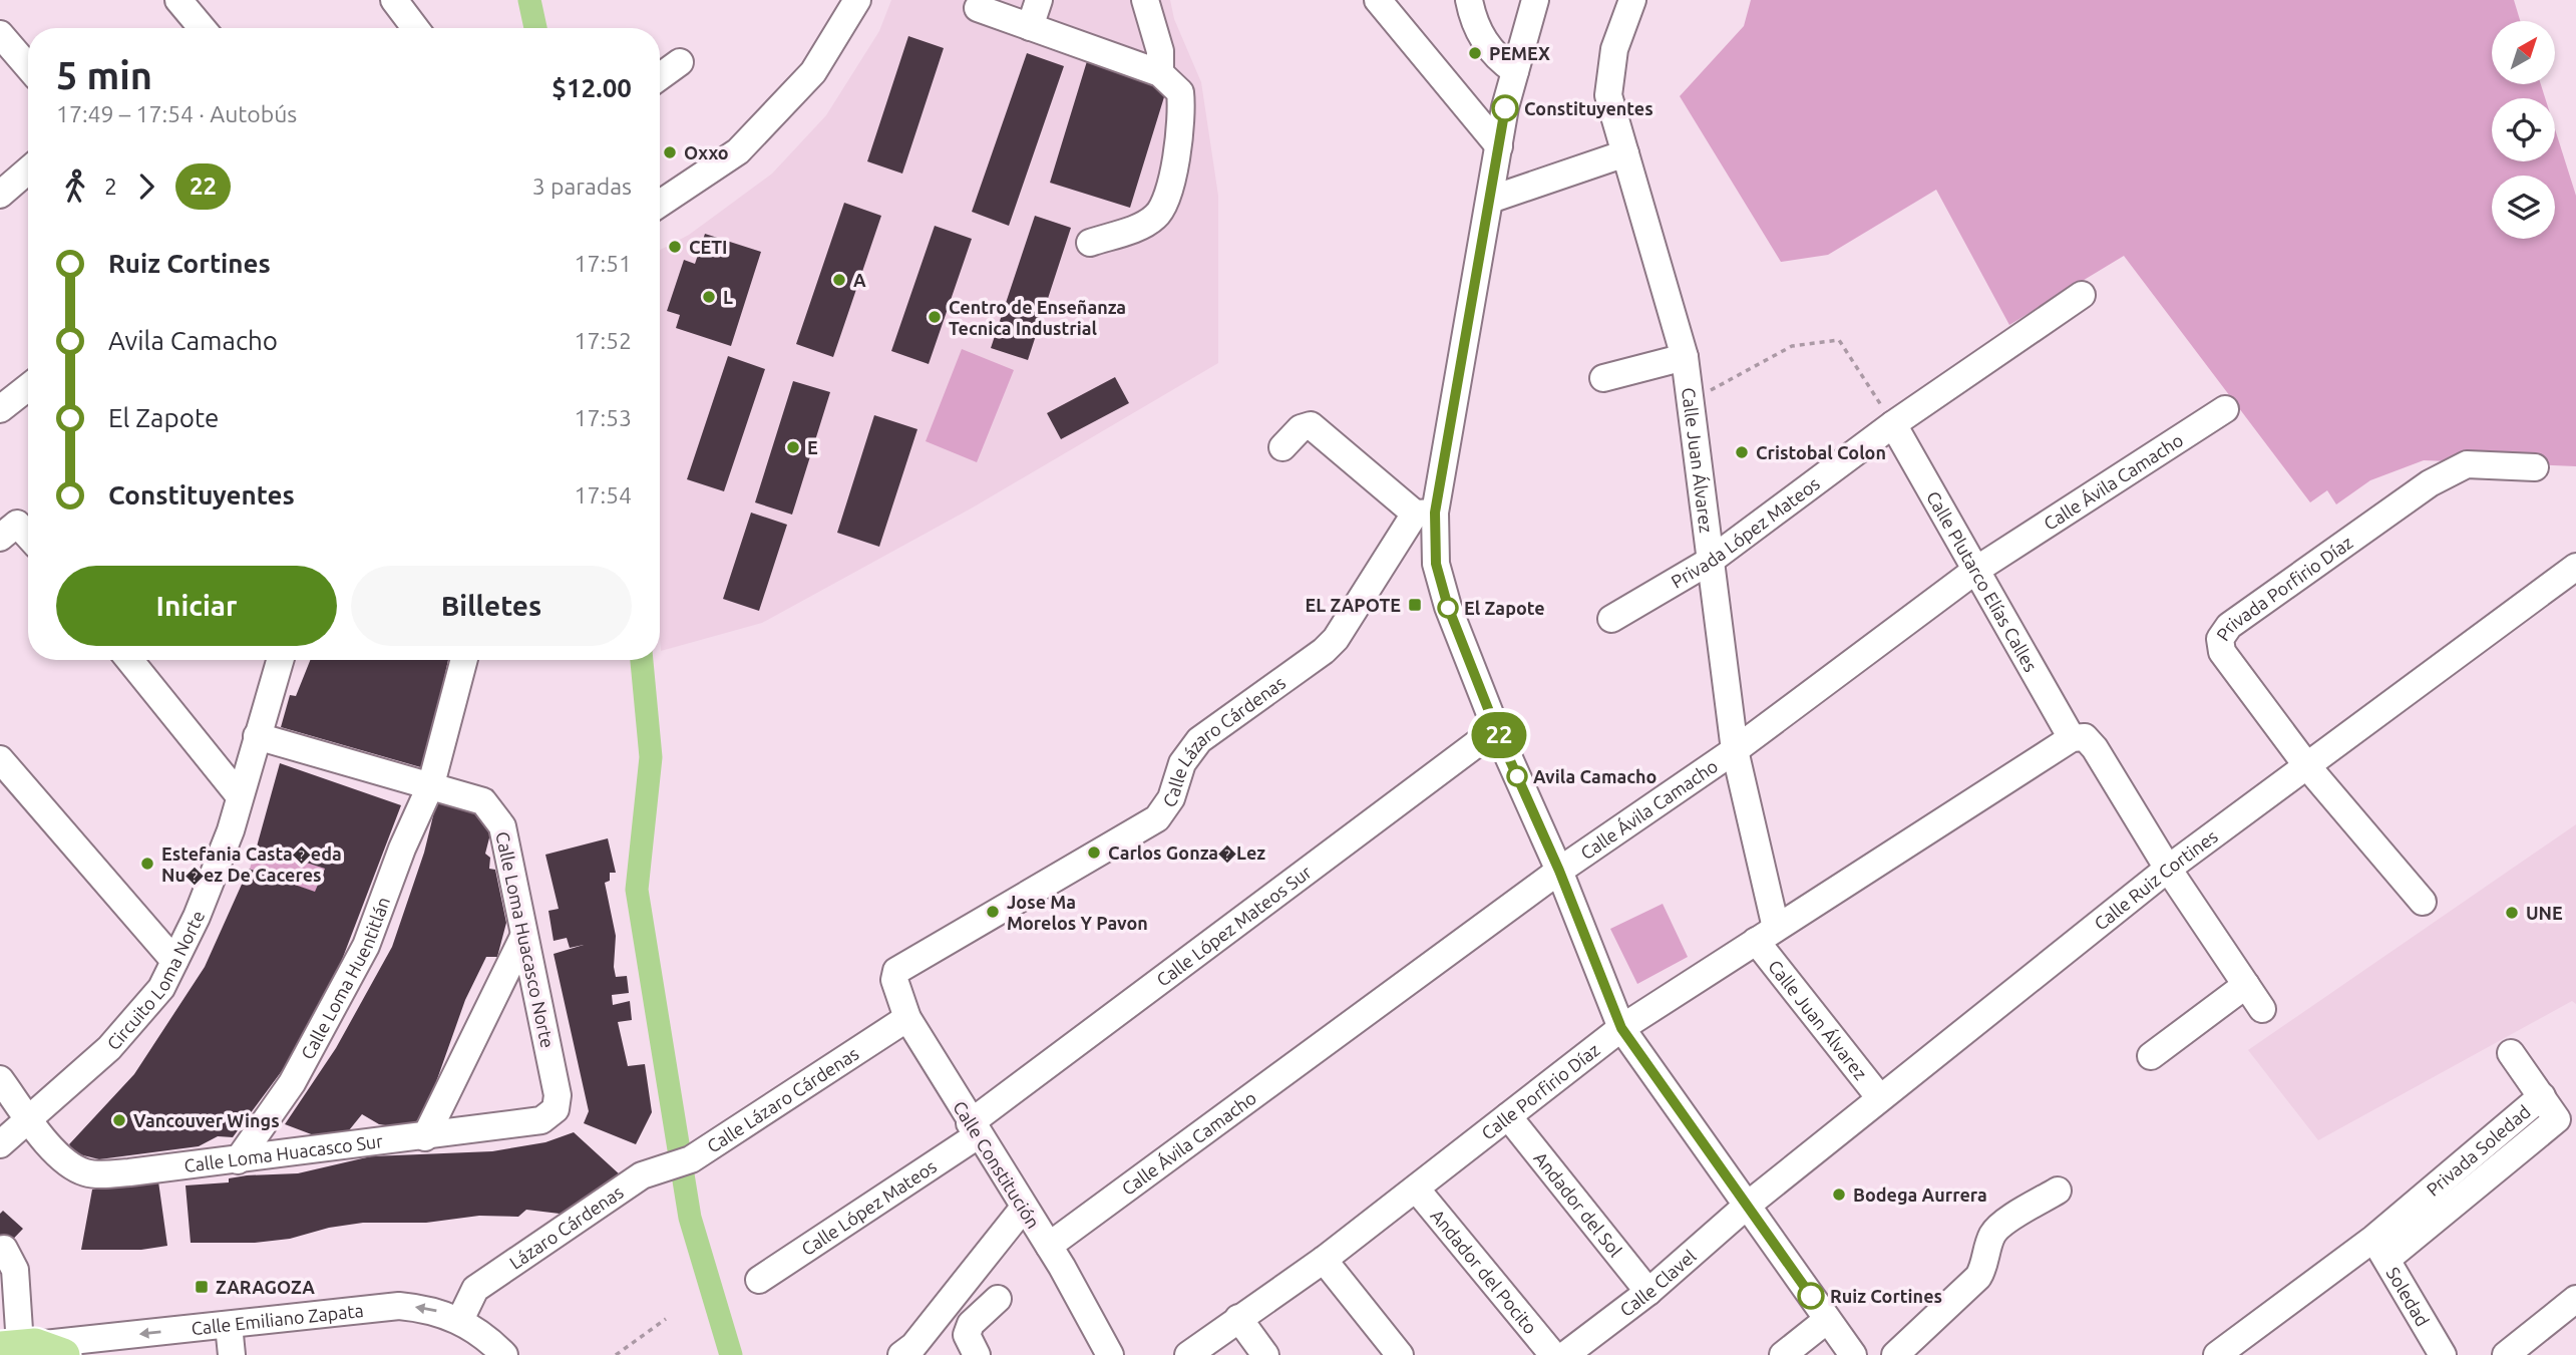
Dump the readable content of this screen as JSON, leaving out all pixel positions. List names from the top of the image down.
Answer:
{
  "streets": {
    "street": [
      "Calle Juan Álvarez",
      "Calle Ávila Camacho",
      "Privada López Mateos",
      "Calle Plutarco Elías Calles",
      "Privada Porfirio Díaz",
      "Calle Lázaro Cárdenas",
      "Calle Ruiz Cortines",
      "Calle López Mateos Sur",
      "Calle Loma Huacasco Norte",
      "Circuito Loma Norte",
      "Calle Loma Huentitlán",
      "Calle Porfirio Díaz",
      "Privada Soledad",
      "Calle Loma Huacasco Sur",
      "Calle Constitución",
      "Andador del Sol",
      "Calle López Mateos",
      "Lázaro Cárdenas",
      "Andador del Pocito",
      "Calle Clavel",
      "Soledad",
      "Calle Emiliano Zapata"
    ]
  },
  "crossings": [
    ["Calle Juan Álvarez", "Calle Ávila Camacho"],
    ["Calle Juan Álvarez", "Privada López Mateos"],
    ["Calle Juan Álvarez", "Calle Ruiz Cortines"],
    ["Calle Juan Álvarez", "Calle Porfirio Díaz"],
    ["Calle Ávila Camacho", "Calle Plutarco Elías Calles"],
    ["Calle Ávila Camacho", "Calle Constitución"],
    ["Privada López Mateos", "Calle Plutarco Elías Calles"],
    ["Calle Plutarco Elías Calles", "Calle Ruiz Cortines"],
    ["Calle Plutarco Elías Calles", "Calle Porfirio Díaz"],
    ["Privada Porfirio Díaz", "Calle Ruiz Cortines"],
    ["Calle Lázaro Cárdenas", "Calle Constitución"],
    ["Calle Lázaro Cárdenas", "Lázaro Cárdenas"],
    ["Calle Ruiz Cortines", "Calle Clavel"],
    ["Calle López Mateos Sur", "Calle Constitución"],
    ["Calle López Mateos Sur", "Calle López Mateos"],
    ["Calle Loma Huacasco Norte", "Circuito Loma Norte"],
    ["Calle Loma Huacasco Norte", "Calle Loma Huentitlán"],
    ["Calle Loma Huacasco Norte", "Calle Loma Huacasco Sur"],
    ["Circuito Loma Norte", "Calle Loma Huacasco Sur"],
    ["Calle Loma Huentitlán", "Calle Loma Huacasco Sur"],
    ["Calle Porfirio Díaz", "Andador del Sol"],
    ["Calle Porfirio Díaz", "Andador del Pocito"],
    ["Privada Soledad", "Soledad"],
    ["Calle Constitución", "Calle López Mateos"],
    ["Andador del Sol", "Calle Clavel"],
    ["Lázaro Cárdenas", "Calle Emiliano Zapata"]
  ],
  "one_way": ["Calle Emiliano Zapata"],
  "places": {
    "other": [
      "PEMEX",
      "Constituyentes",
      "Oxxo",
      "CETI",
      "A",
      "L",
      "Centro de Enseñanza Tecnica Industrial",
      "E",
      "Cristobal Colon",
      "El Zapote",
      "Avila Camacho",
      "Carlos Gonza�Lez",
      "Estefania Casta�eda Nu�ez De Caceres",
      "Jose Ma Morelos Y Pavon",
      "UNE",
      "Vancouver Wings",
      "Bodega Aurrera",
      "Ruiz Cortines"
    ],
    "transit": ["EL ZAPOTE", "ZARAGOZA"]
  },
  "lines": ["bus line 22"],
  "north": "top right",
  "page": {
    "on_map": "22",
    "heading": ["5 min", "17:49 – 17:54 · Autobús", "$12.00"],
    "legs": ["2", "22", "3 paradas"],
    "list": [
      {
        "name": "Ruiz Cortines",
        "value": "17:51"
      },
      {
        "name": "Avila Camacho",
        "value": "17:52"
      },
      {
        "name": "El Zapote",
        "value": "17:53"
      },
      {
        "name": "Constituyentes",
        "value": "17:54"
      }
    ],
    "buttons": ["Iniciar", "Billetes"]
  }
}
